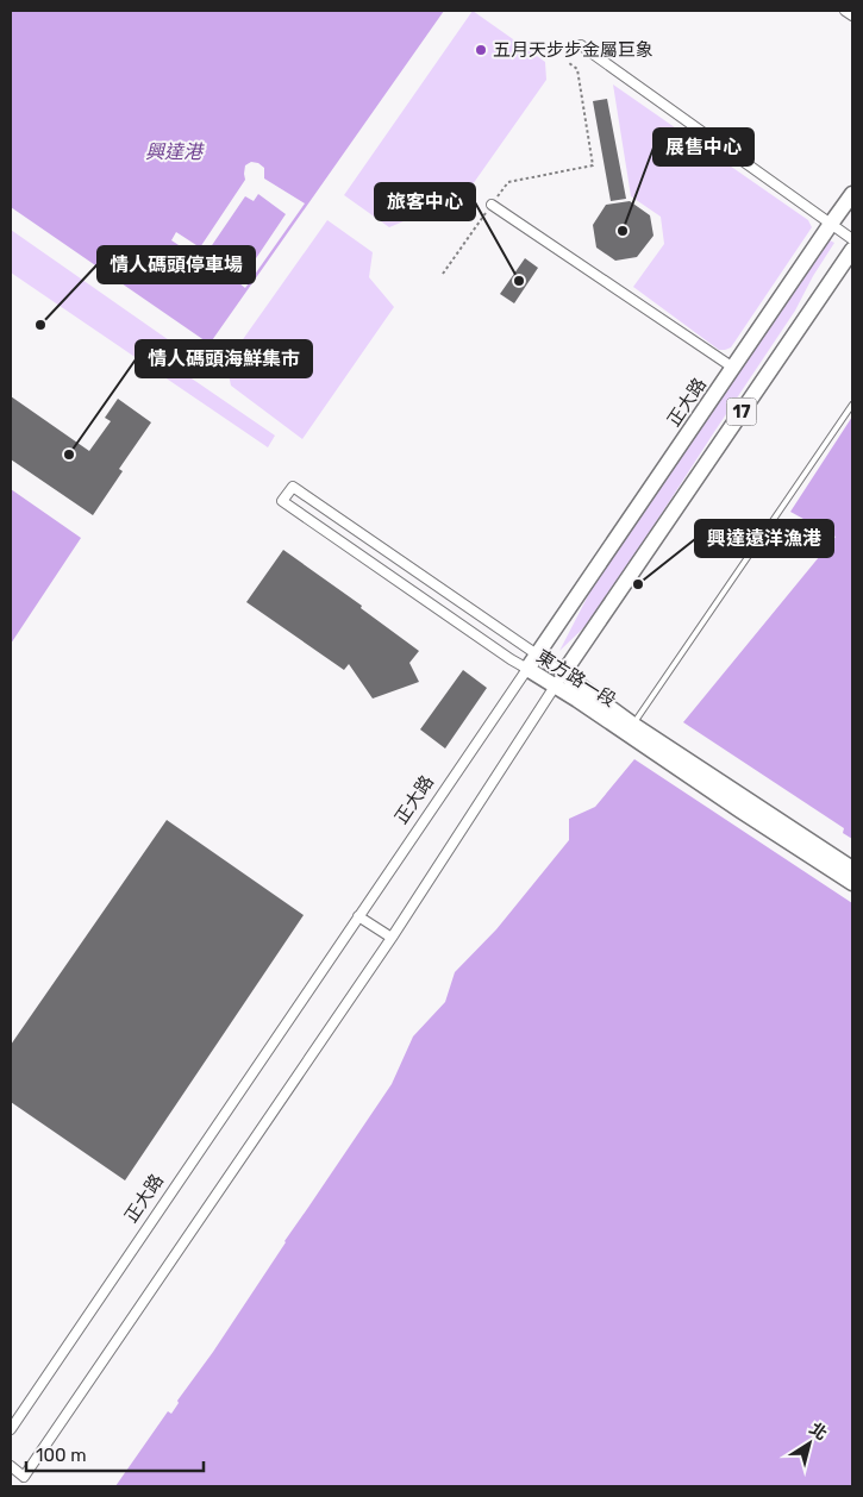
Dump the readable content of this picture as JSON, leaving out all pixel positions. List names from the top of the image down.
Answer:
{
  "streets": {
    "main road": ["正大路", "17", "東方路一段"]
  },
  "crossings": [
    ["正大路", "東方路一段"],
    ["17", "東方路一段"]
  ],
  "water": ["興達港"],
  "places": [
    "五月天步步金屬巨象",
    "展售中心",
    "旅客中心",
    "情人碼頭停車場",
    "情人碼頭海鮮集市",
    "興達遠洋漁港"
  ],
  "scale_bar": "100 m",
  "north": "top right"
}
